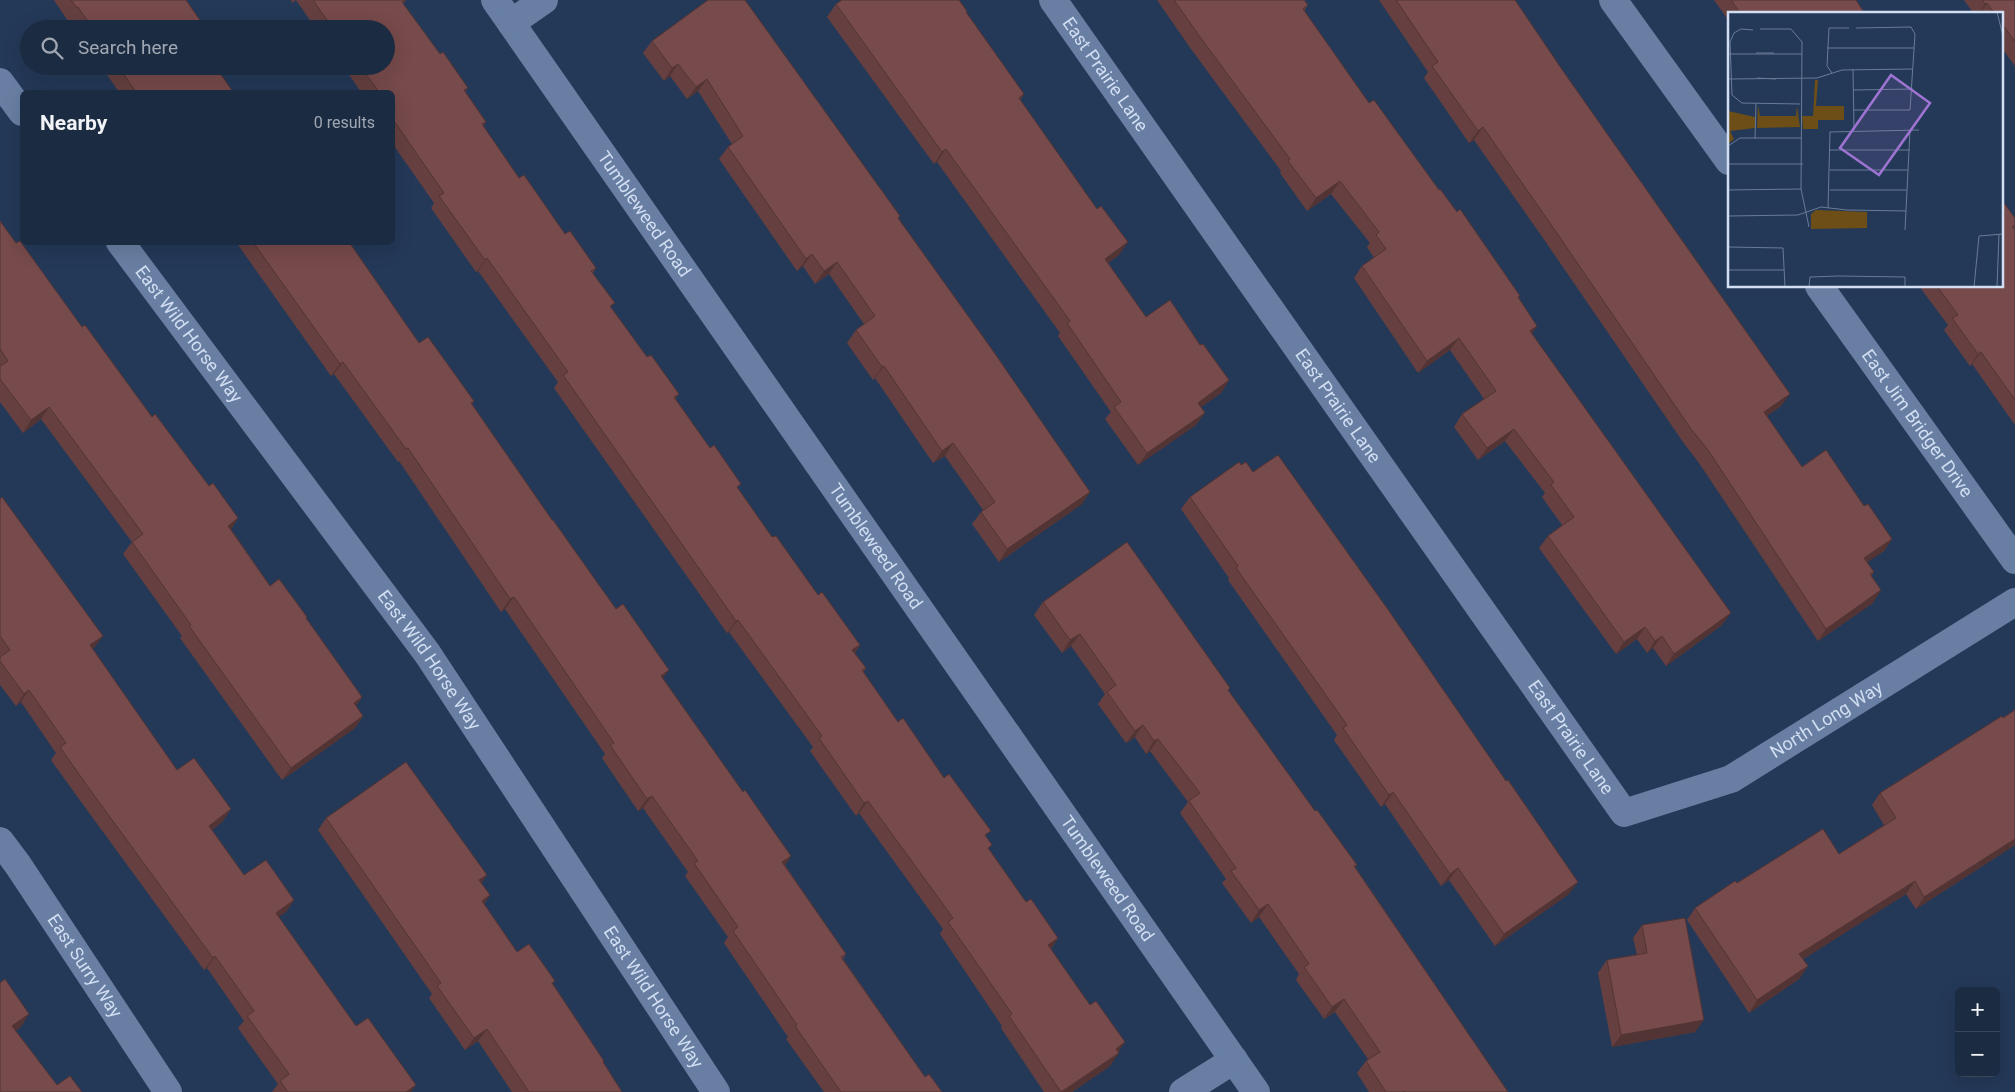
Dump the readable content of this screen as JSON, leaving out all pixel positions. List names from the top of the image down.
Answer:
{
  "streets": {
    "street": [
      "East Prairie Lane",
      "Tumbleweed Road",
      "East Wild Horse Way",
      "East Jim Bridger Drive",
      "North Long Way",
      "East Surry Way"
    ]
  },
  "crossings": [
    ["East Prairie Lane", "North Long Way"]
  ],
  "page": {
    "search": "Search here",
    "heading": ["Nearby", "0 results"],
    "map_buttons": ["+", "−"]
  }
}
